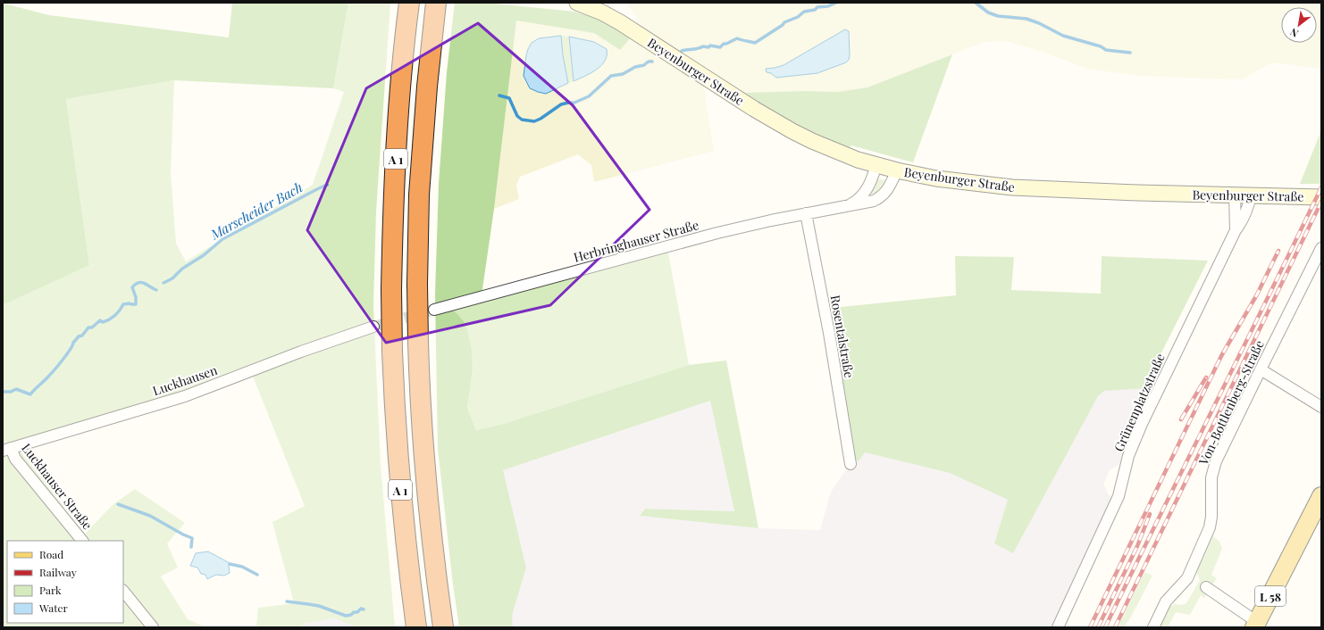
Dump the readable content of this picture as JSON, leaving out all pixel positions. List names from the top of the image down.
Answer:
{
  "streets": {
    "highway": ["A 1"],
    "main road": ["Beyenburger Straße", "L 58"],
    "street": [
      "Herbringhauser Straße",
      "Rosentalstraße",
      "Luckhausen",
      "Grünenplatzstraße",
      "Von-Bottlenberg-Straße",
      "Luckhauser Straße"
    ]
  },
  "crossings": [
    ["Beyenburger Straße", "Herbringhauser Straße"],
    ["Beyenburger Straße", "Grünenplatzstraße"],
    ["Herbringhauser Straße", "Rosentalstraße"],
    ["Luckhausen", "Luckhauser Straße"]
  ],
  "water": ["Marscheider Bach"],
  "legend": [
    "Road",
    "Railway",
    "Park",
    "Water"
  ],
  "north": "bottom left"
}
